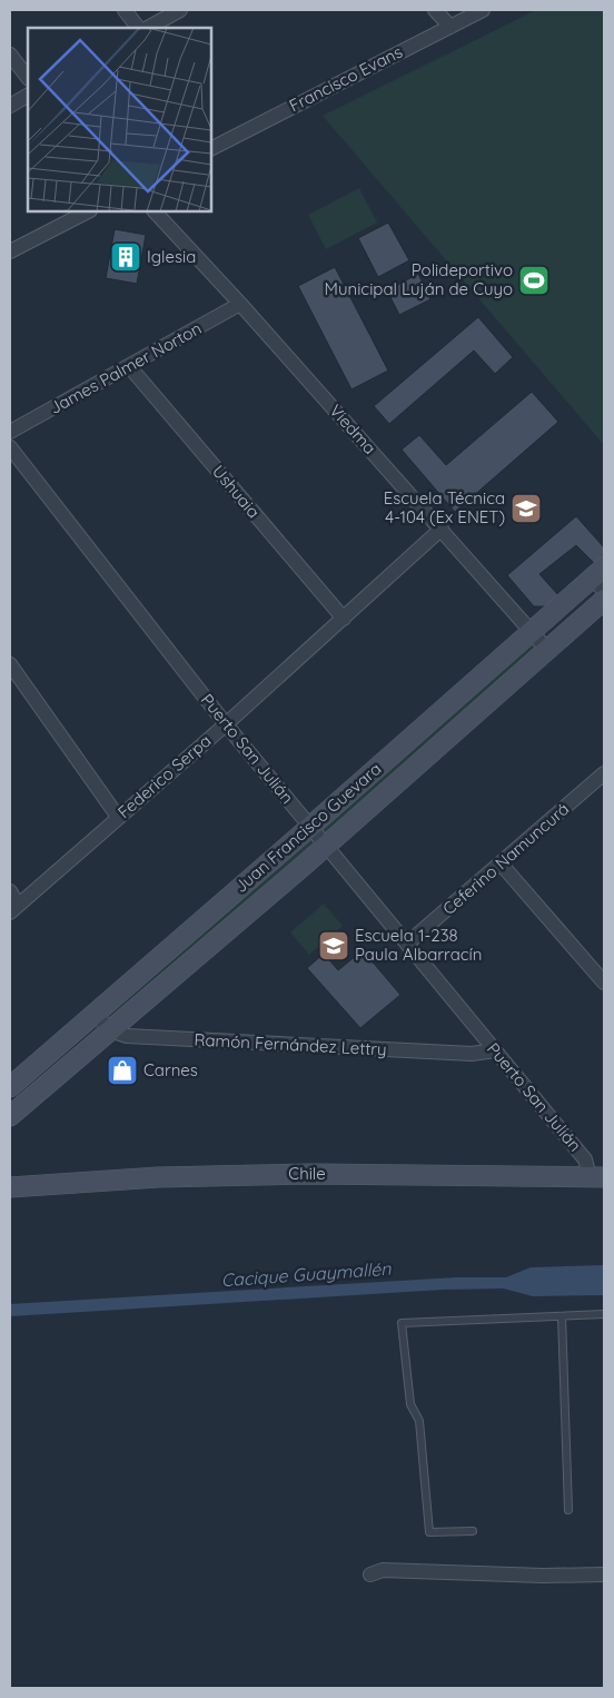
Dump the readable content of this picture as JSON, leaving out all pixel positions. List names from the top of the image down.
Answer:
{
  "streets": {
    "street": [
      "Francisco Evans",
      "James Palmer Norton",
      "Viedma",
      "Ushuaia",
      "Puerto San Julián",
      "Federico Serpa",
      "Juan Francisco Guevara",
      "Ceferino Namuncurá",
      "Ramón Fernández Lettry",
      "Chile"
    ]
  },
  "crossings": [
    ["James Palmer Norton", "Viedma"],
    ["James Palmer Norton", "Ushuaia"],
    ["Viedma", "Federico Serpa"],
    ["Viedma", "Juan Francisco Guevara"],
    ["Ushuaia", "Federico Serpa"],
    ["Puerto San Julián", "Federico Serpa"],
    ["Puerto San Julián", "Juan Francisco Guevara"],
    ["Puerto San Julián", "Ceferino Namuncurá"],
    ["Puerto San Julián", "Ramón Fernández Lettry"],
    ["Puerto San Julián", "Chile"],
    ["Juan Francisco Guevara", "Ramón Fernández Lettry"]
  ],
  "water": ["Cacique Guaymallén"],
  "places": {
    "building": ["Iglesia"],
    "sports": ["Polideportivo Municipal Luján de Cuyo"],
    "school or university": ["Escuela Técnica 4-104 (Ex ENET)", "Escuela 1-238 Paula Albarracín"],
    "shop": ["Carnes"]
  }
}
